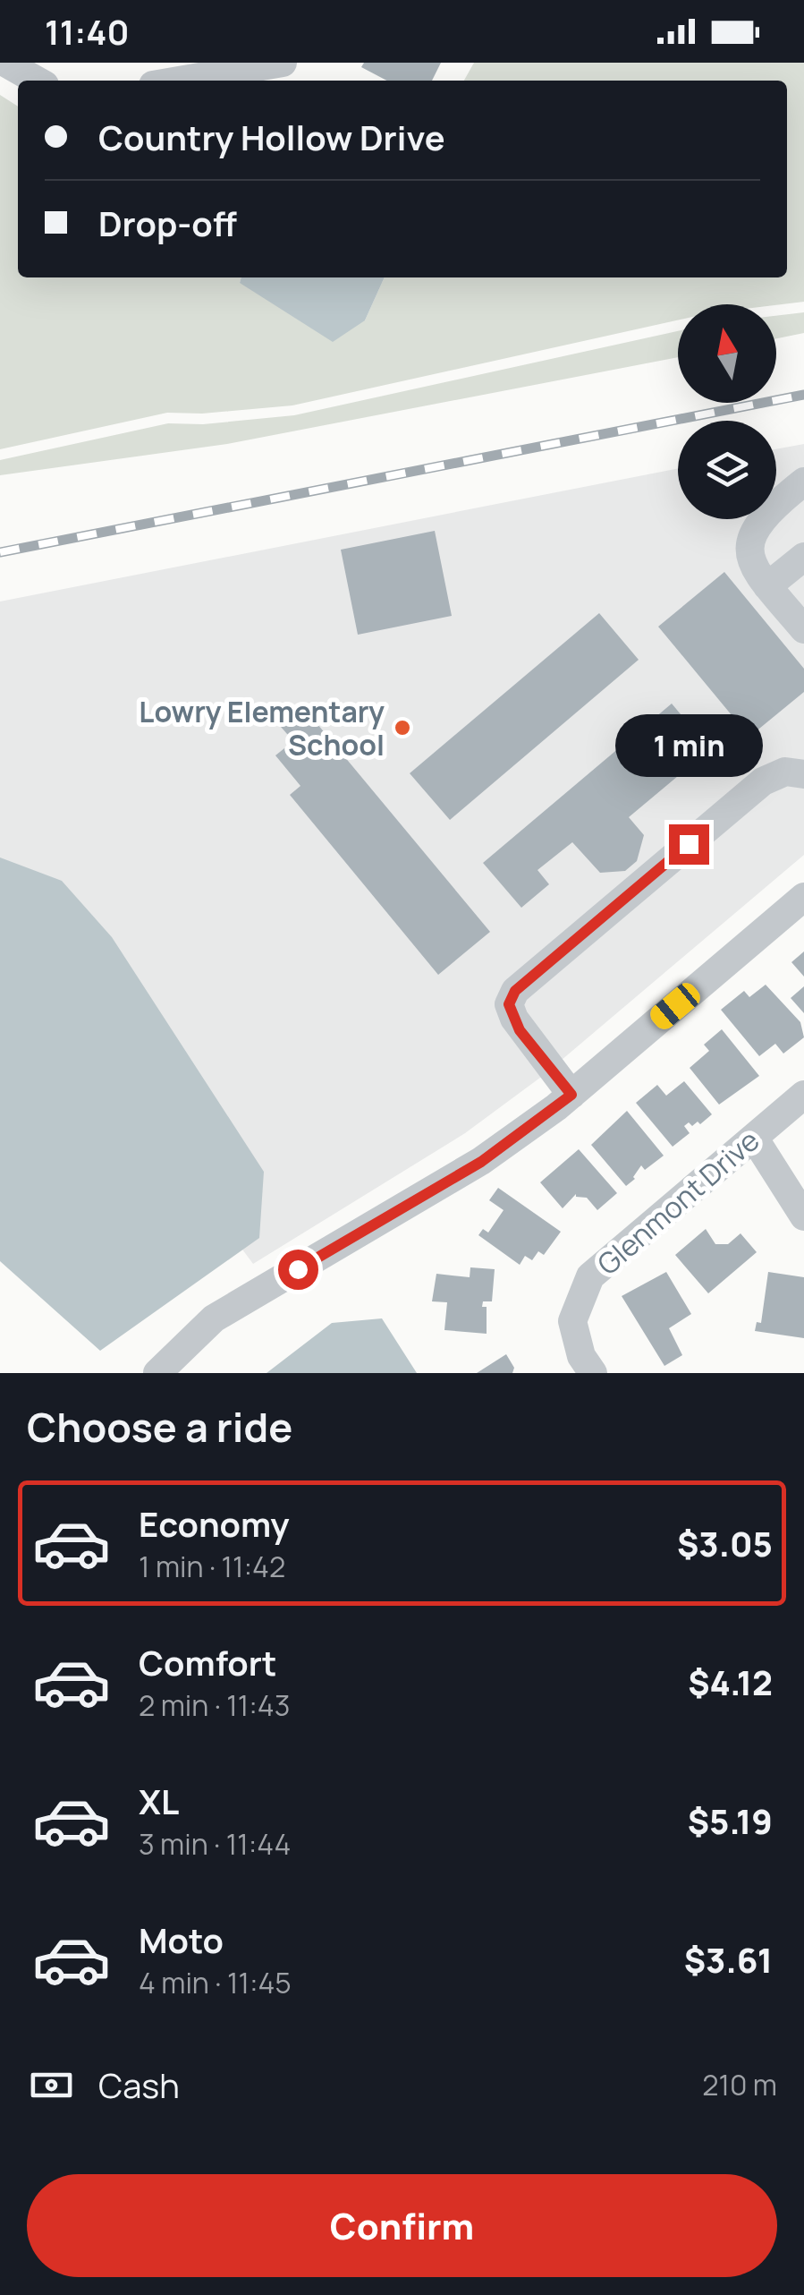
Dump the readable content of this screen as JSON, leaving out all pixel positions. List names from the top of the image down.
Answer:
{
  "streets": {
    "street": ["Glenmont Drive"]
  },
  "places": ["Lowry Elementary School"],
  "north": "top",
  "page": {
    "status": "11:40",
    "banner": ["Country Hollow Drive", "Drop-off"],
    "bubble": "1 min",
    "heading": "Choose a ride",
    "list": [
      {
        "name": "Economy",
        "note": "1 min · 11:42",
        "value": "$3.05"
      },
      {
        "name": "Comfort",
        "note": "2 min · 11:43",
        "value": "$4.12"
      },
      {
        "name": "XL",
        "note": "3 min · 11:44",
        "value": "$5.19"
      },
      {
        "name": "Moto",
        "note": "4 min · 11:45",
        "value": "$3.61"
      }
    ],
    "pay": ["Cash", "210 m"],
    "buttons": "Confirm"
  }
}
